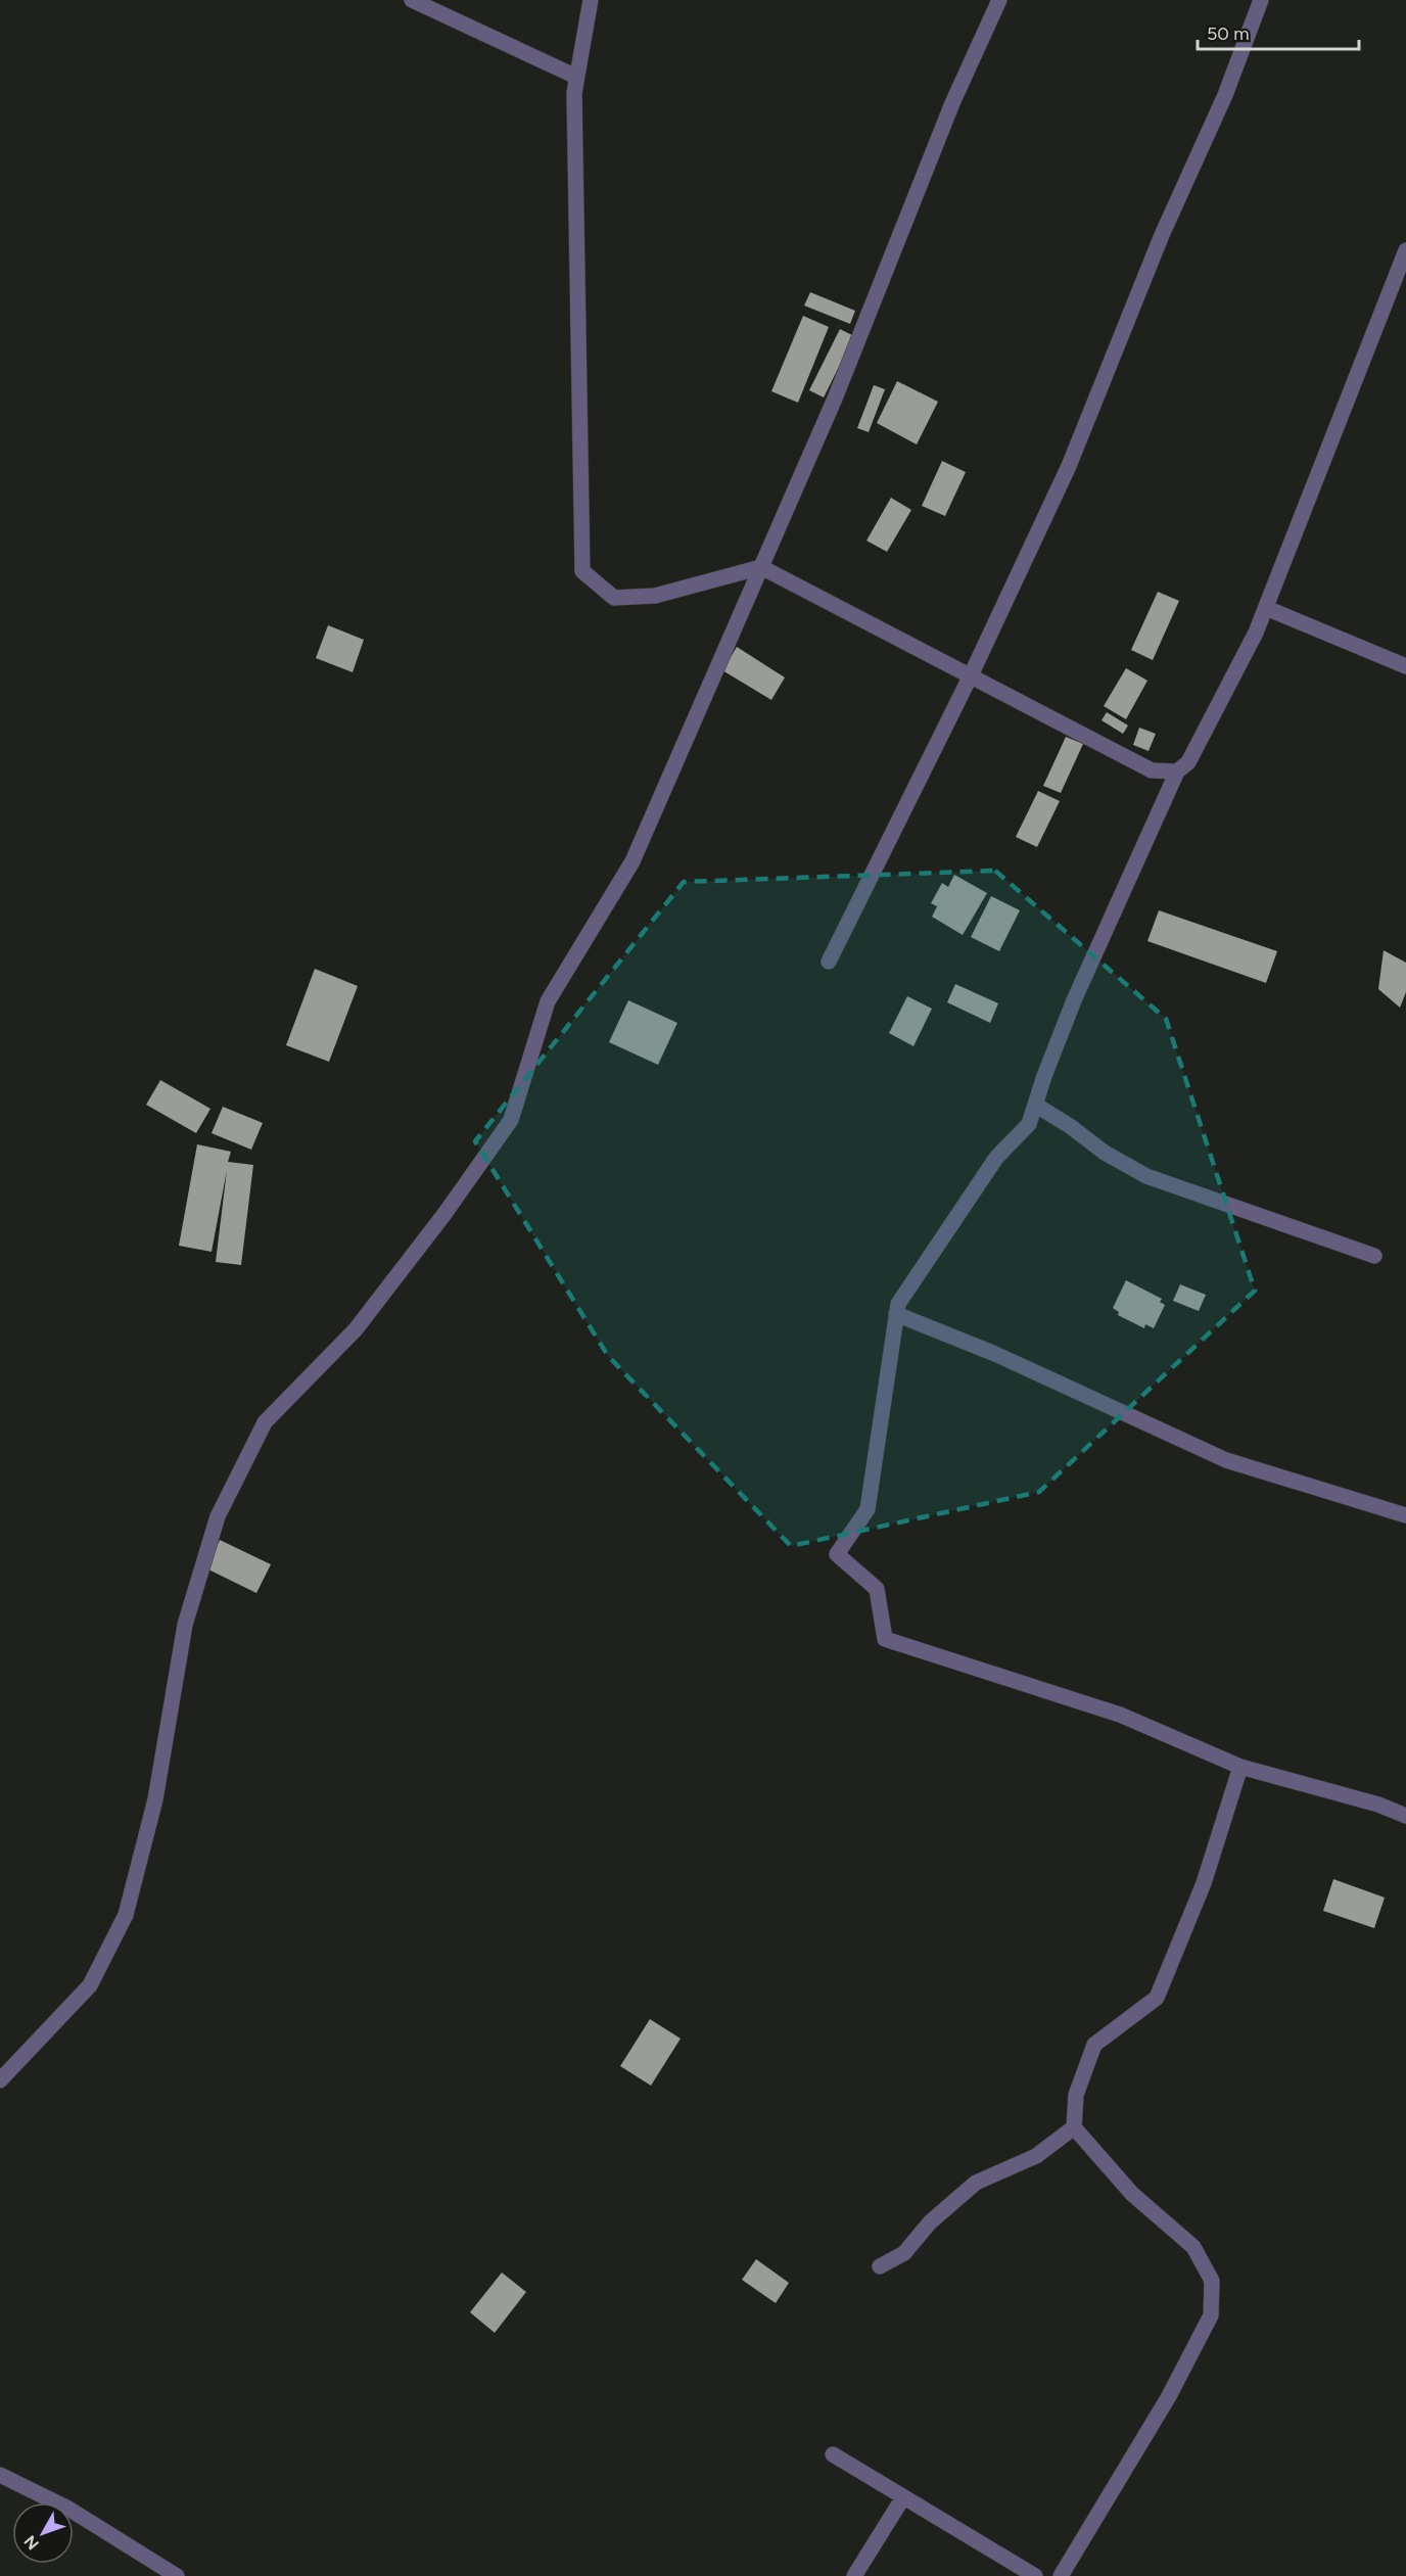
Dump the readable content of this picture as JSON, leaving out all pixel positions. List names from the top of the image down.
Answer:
{
  "scale_bar": "50 m",
  "north": "bottom left"
}
